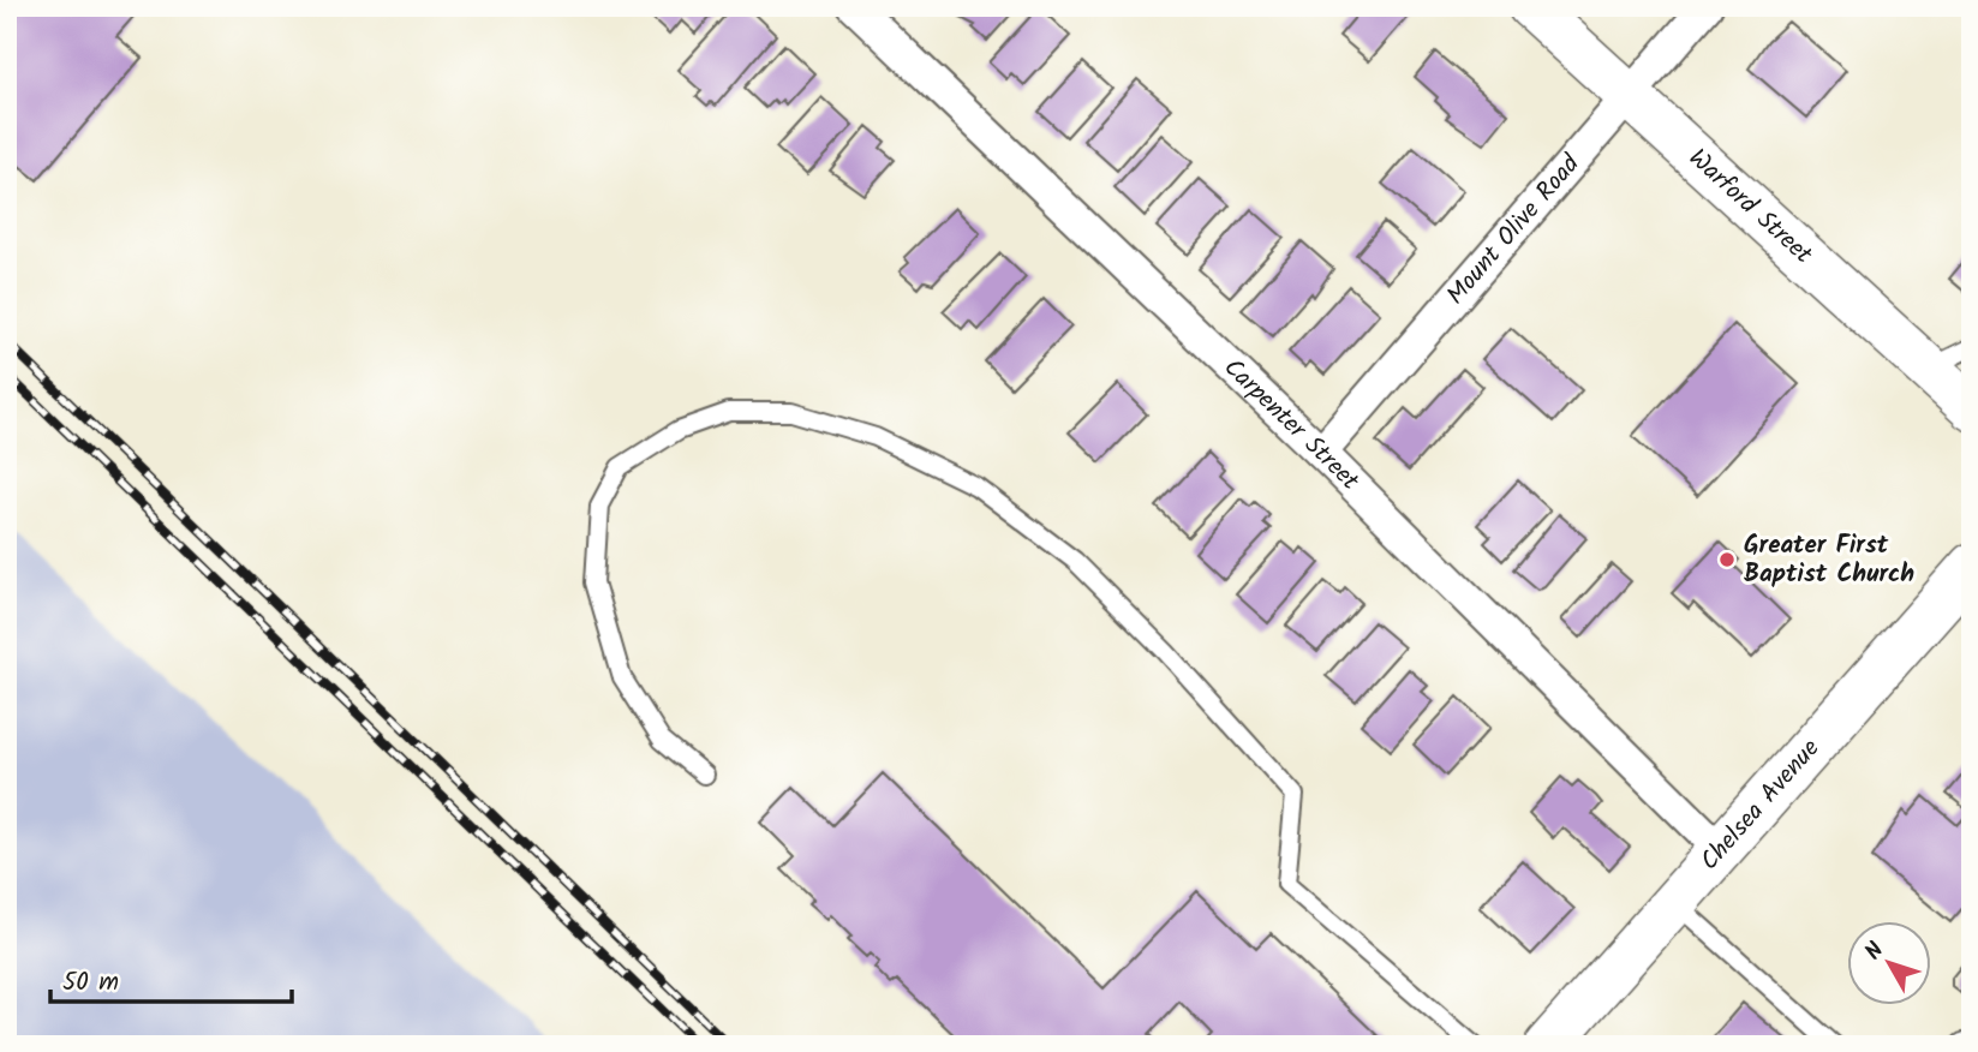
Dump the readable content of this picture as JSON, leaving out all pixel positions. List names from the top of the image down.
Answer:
{
  "streets": {
    "main road": ["Warford Street", "Chelsea Avenue"],
    "street": ["Mount Olive Road", "Carpenter Street"]
  },
  "crossings": [
    ["Warford Street", "Mount Olive Road"],
    ["Mount Olive Road", "Carpenter Street"],
    ["Carpenter Street", "Chelsea Avenue"]
  ],
  "places": ["Greater First Baptist Church"],
  "scale_bar": "50 m",
  "north": "top left"
}
